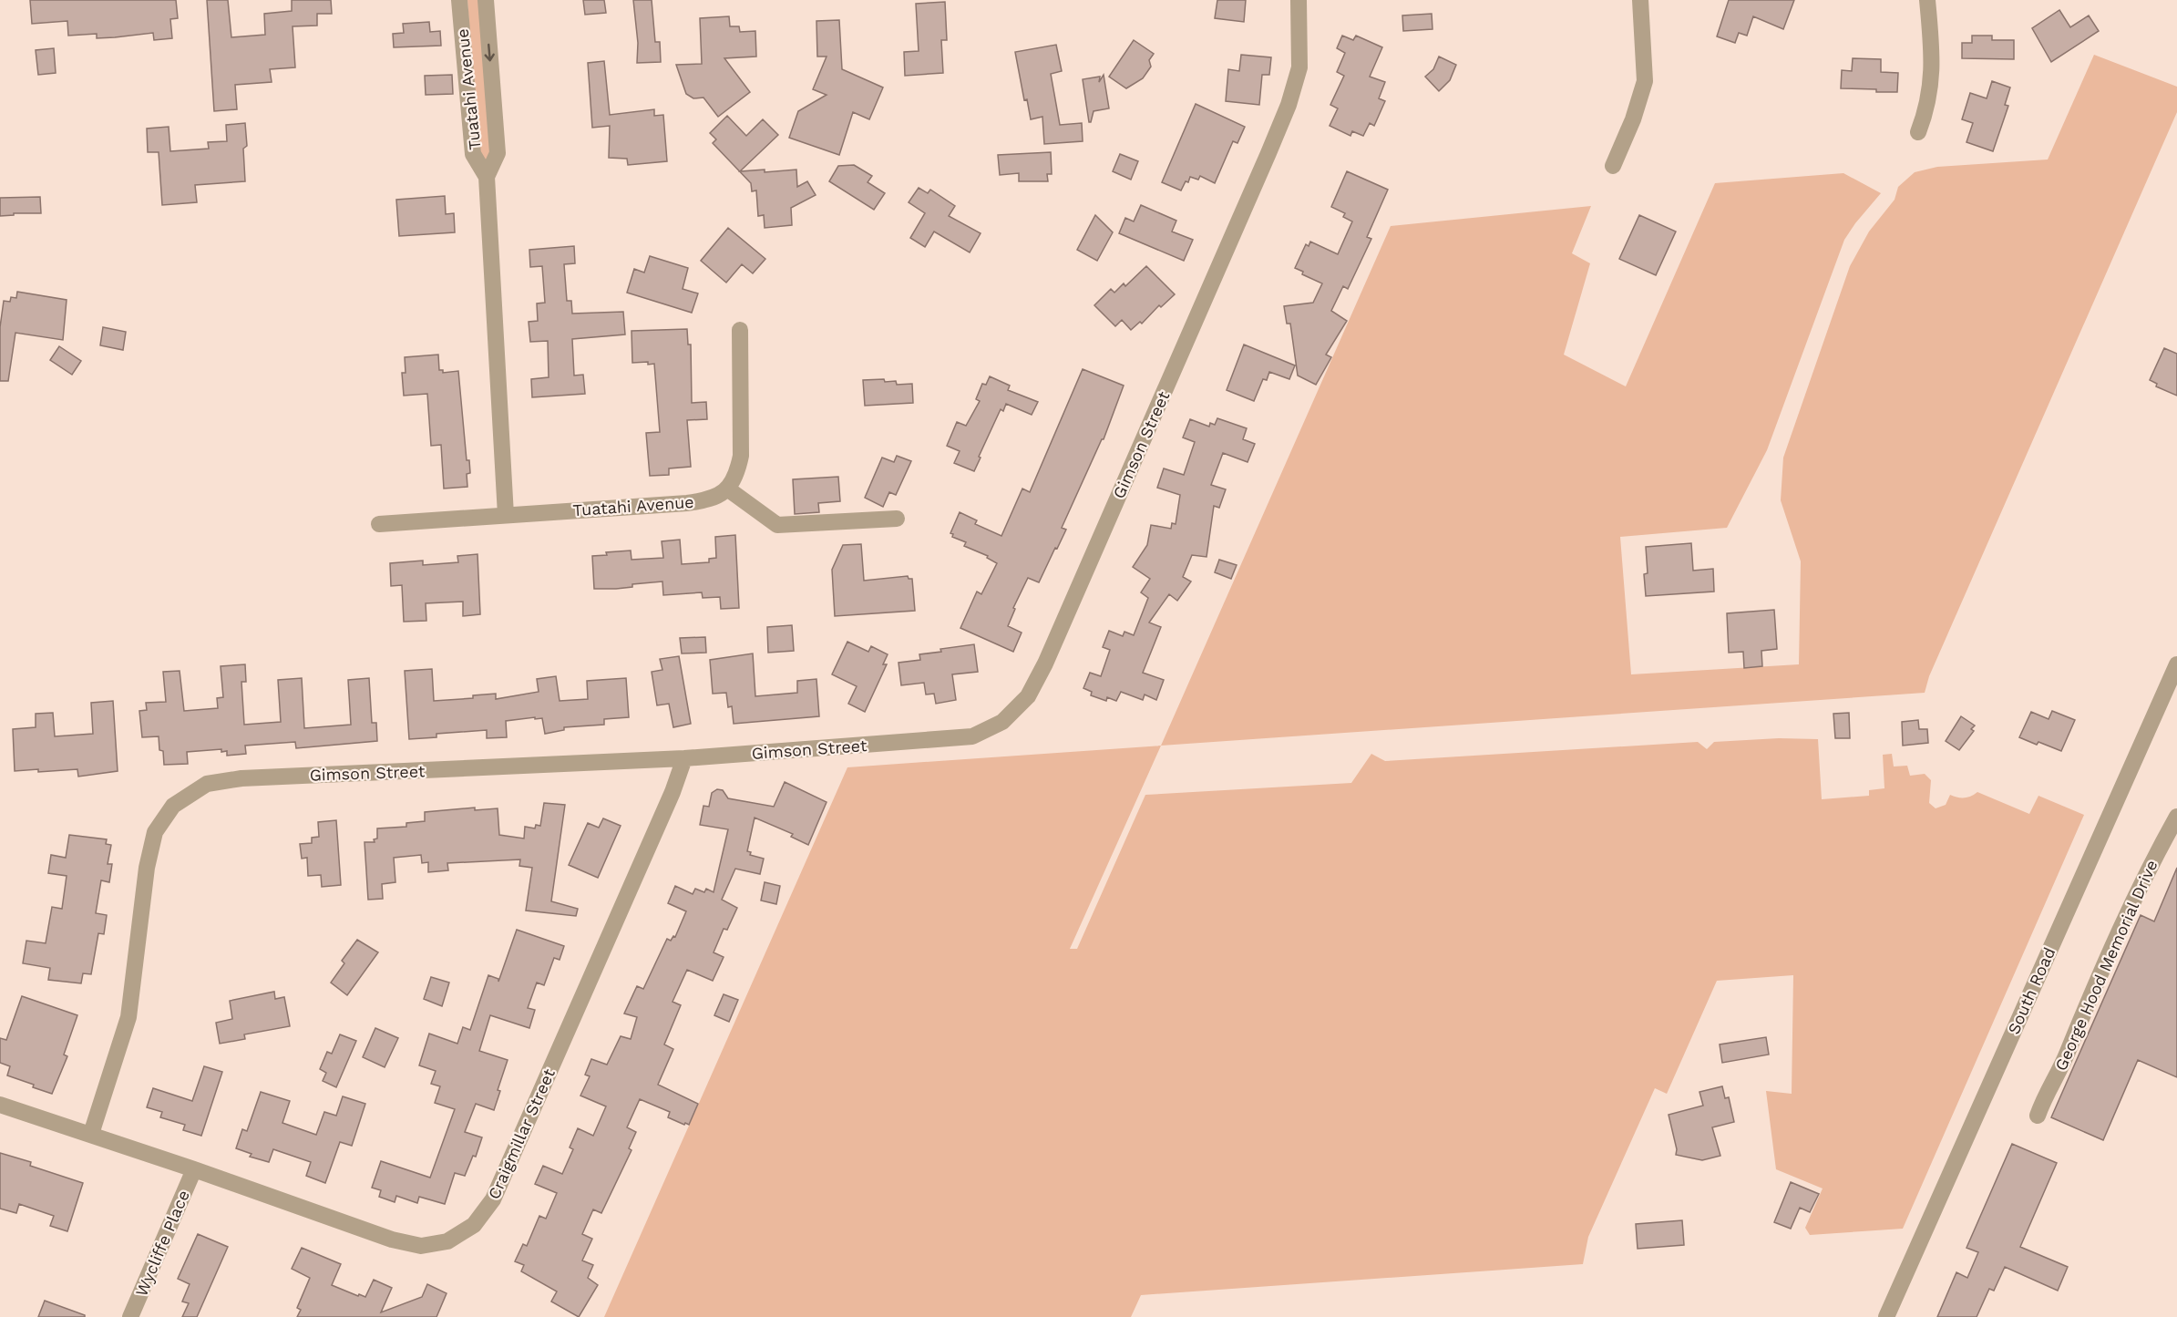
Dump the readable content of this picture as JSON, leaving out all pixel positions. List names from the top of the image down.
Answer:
{
  "streets": {
    "street": [
      "Tuatahi Avenue",
      "Gimson Street",
      "George Hood Memorial Drive",
      "South Road",
      "Craigmillar Street",
      "Wycliffe Place"
    ]
  },
  "crossings": [
    ["Gimson Street", "Craigmillar Street"],
    ["Craigmillar Street", "Wycliffe Place"]
  ]
}
